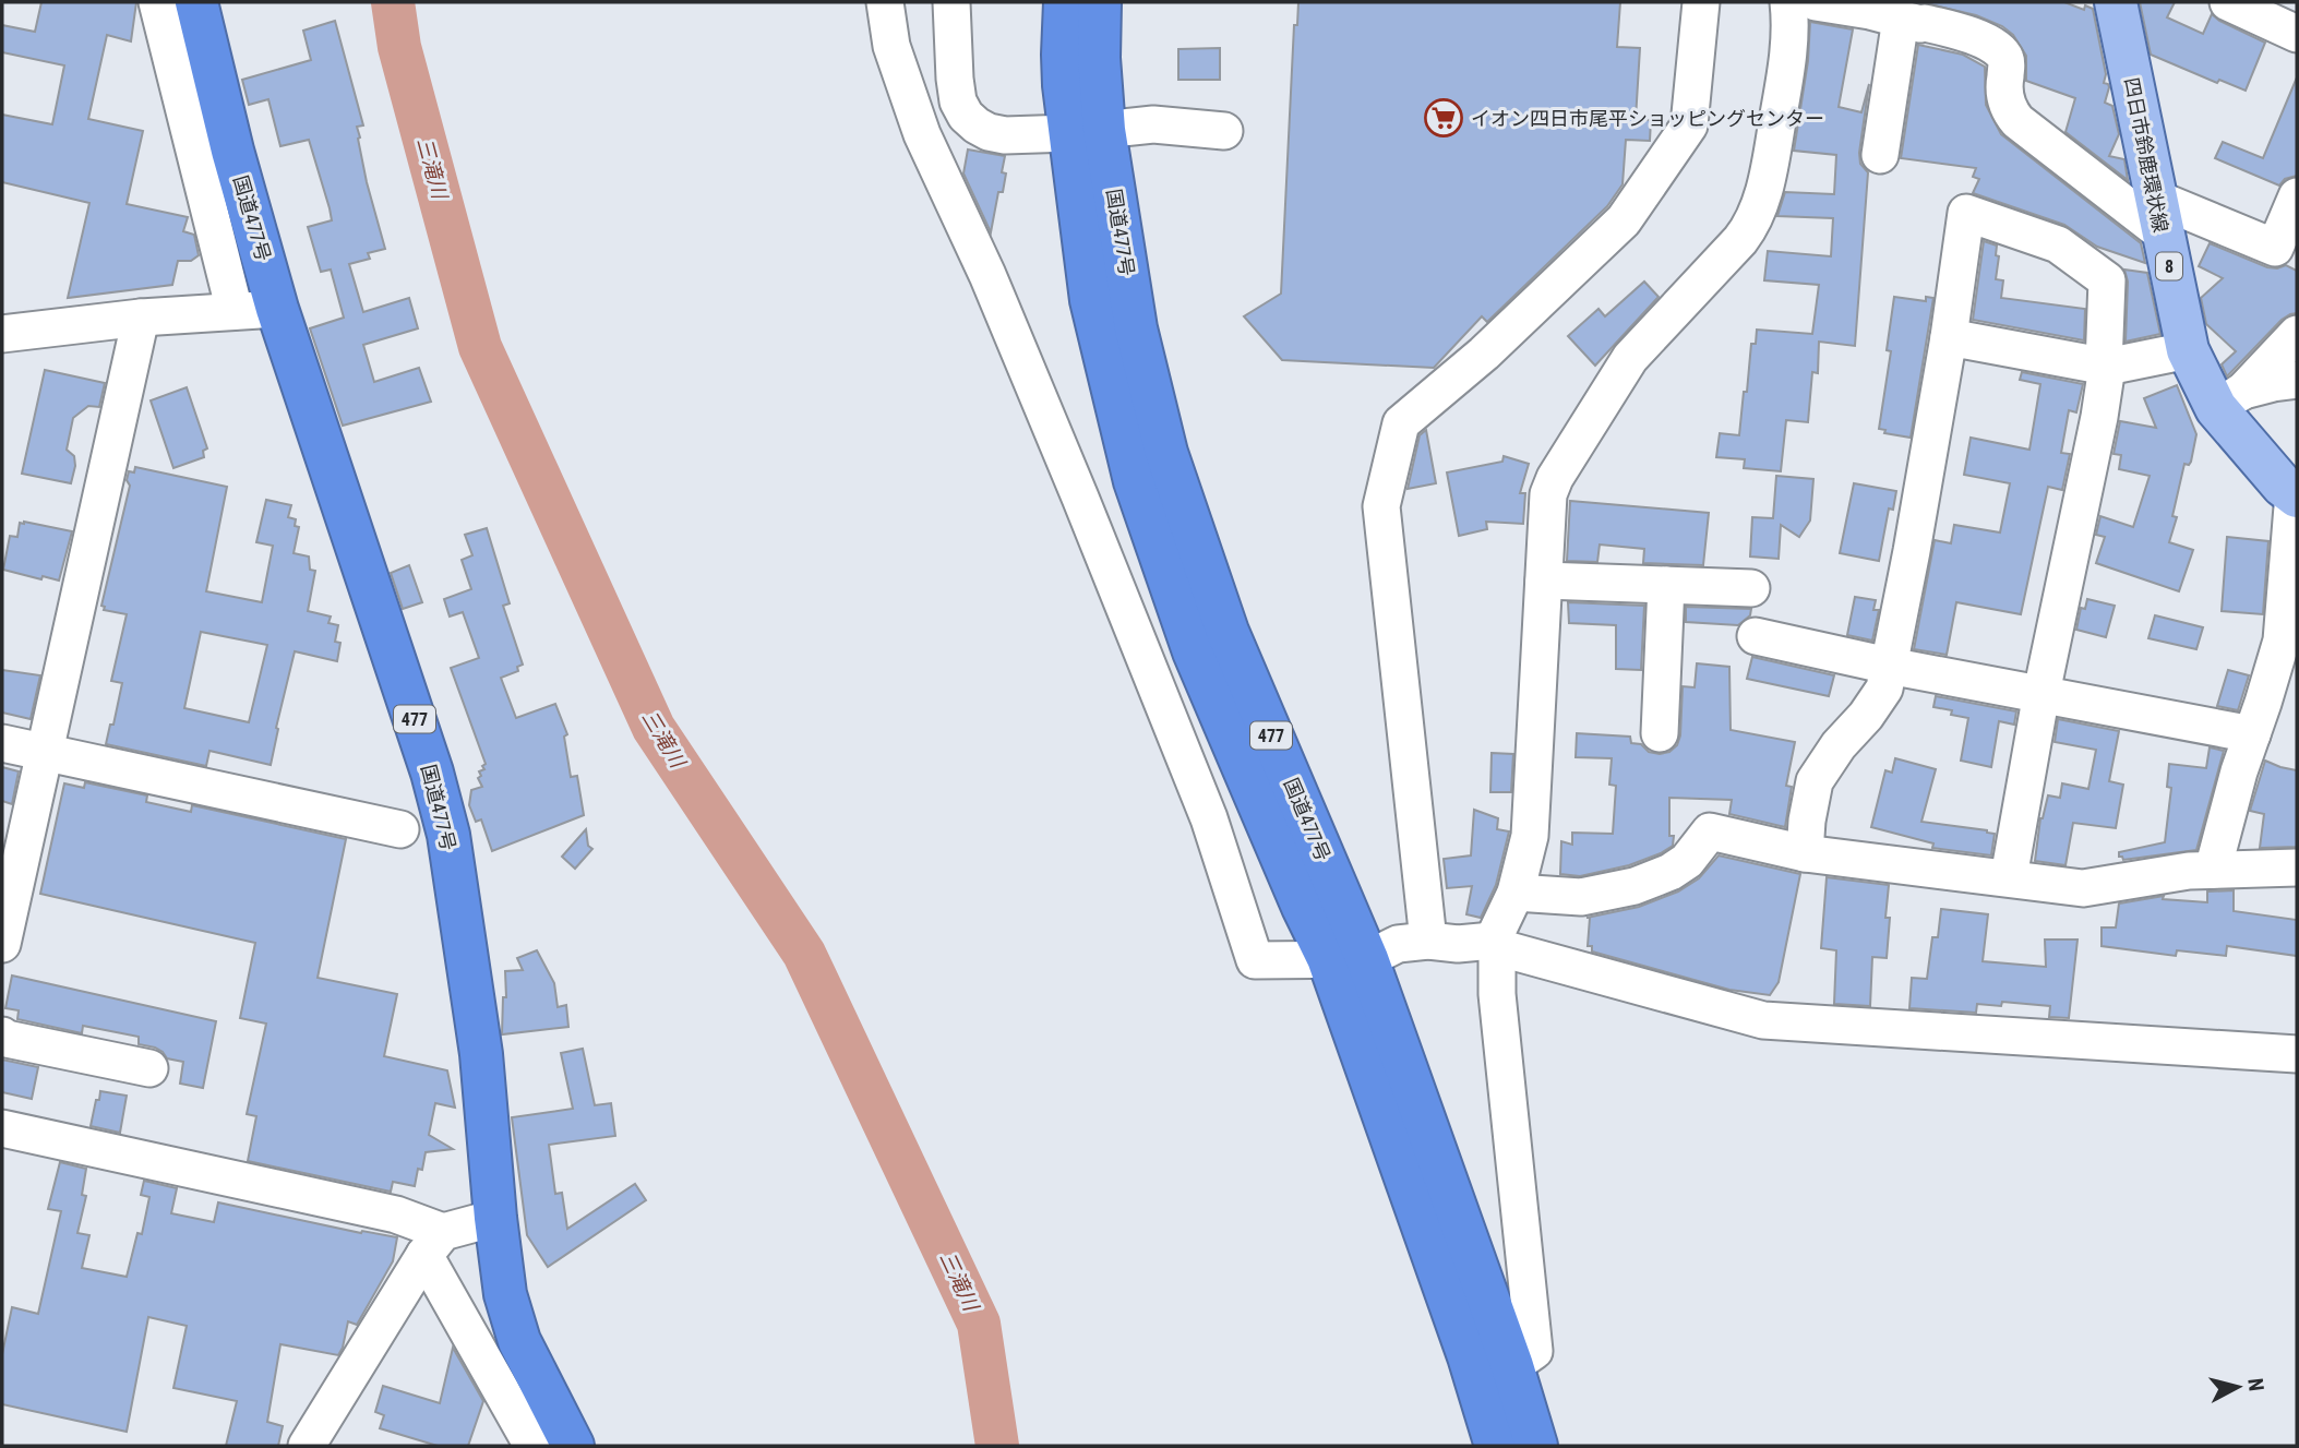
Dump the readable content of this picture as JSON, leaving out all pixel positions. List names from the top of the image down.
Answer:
{
  "streets": {
    "highway": ["国道477号", "477"],
    "main road": ["四日市鈴鹿環状線", "8"]
  },
  "water": ["三滝川"],
  "places": {
    "supermarket": ["イオン四日市尾平ショッピングセンター"]
  },
  "north": "right"
}
